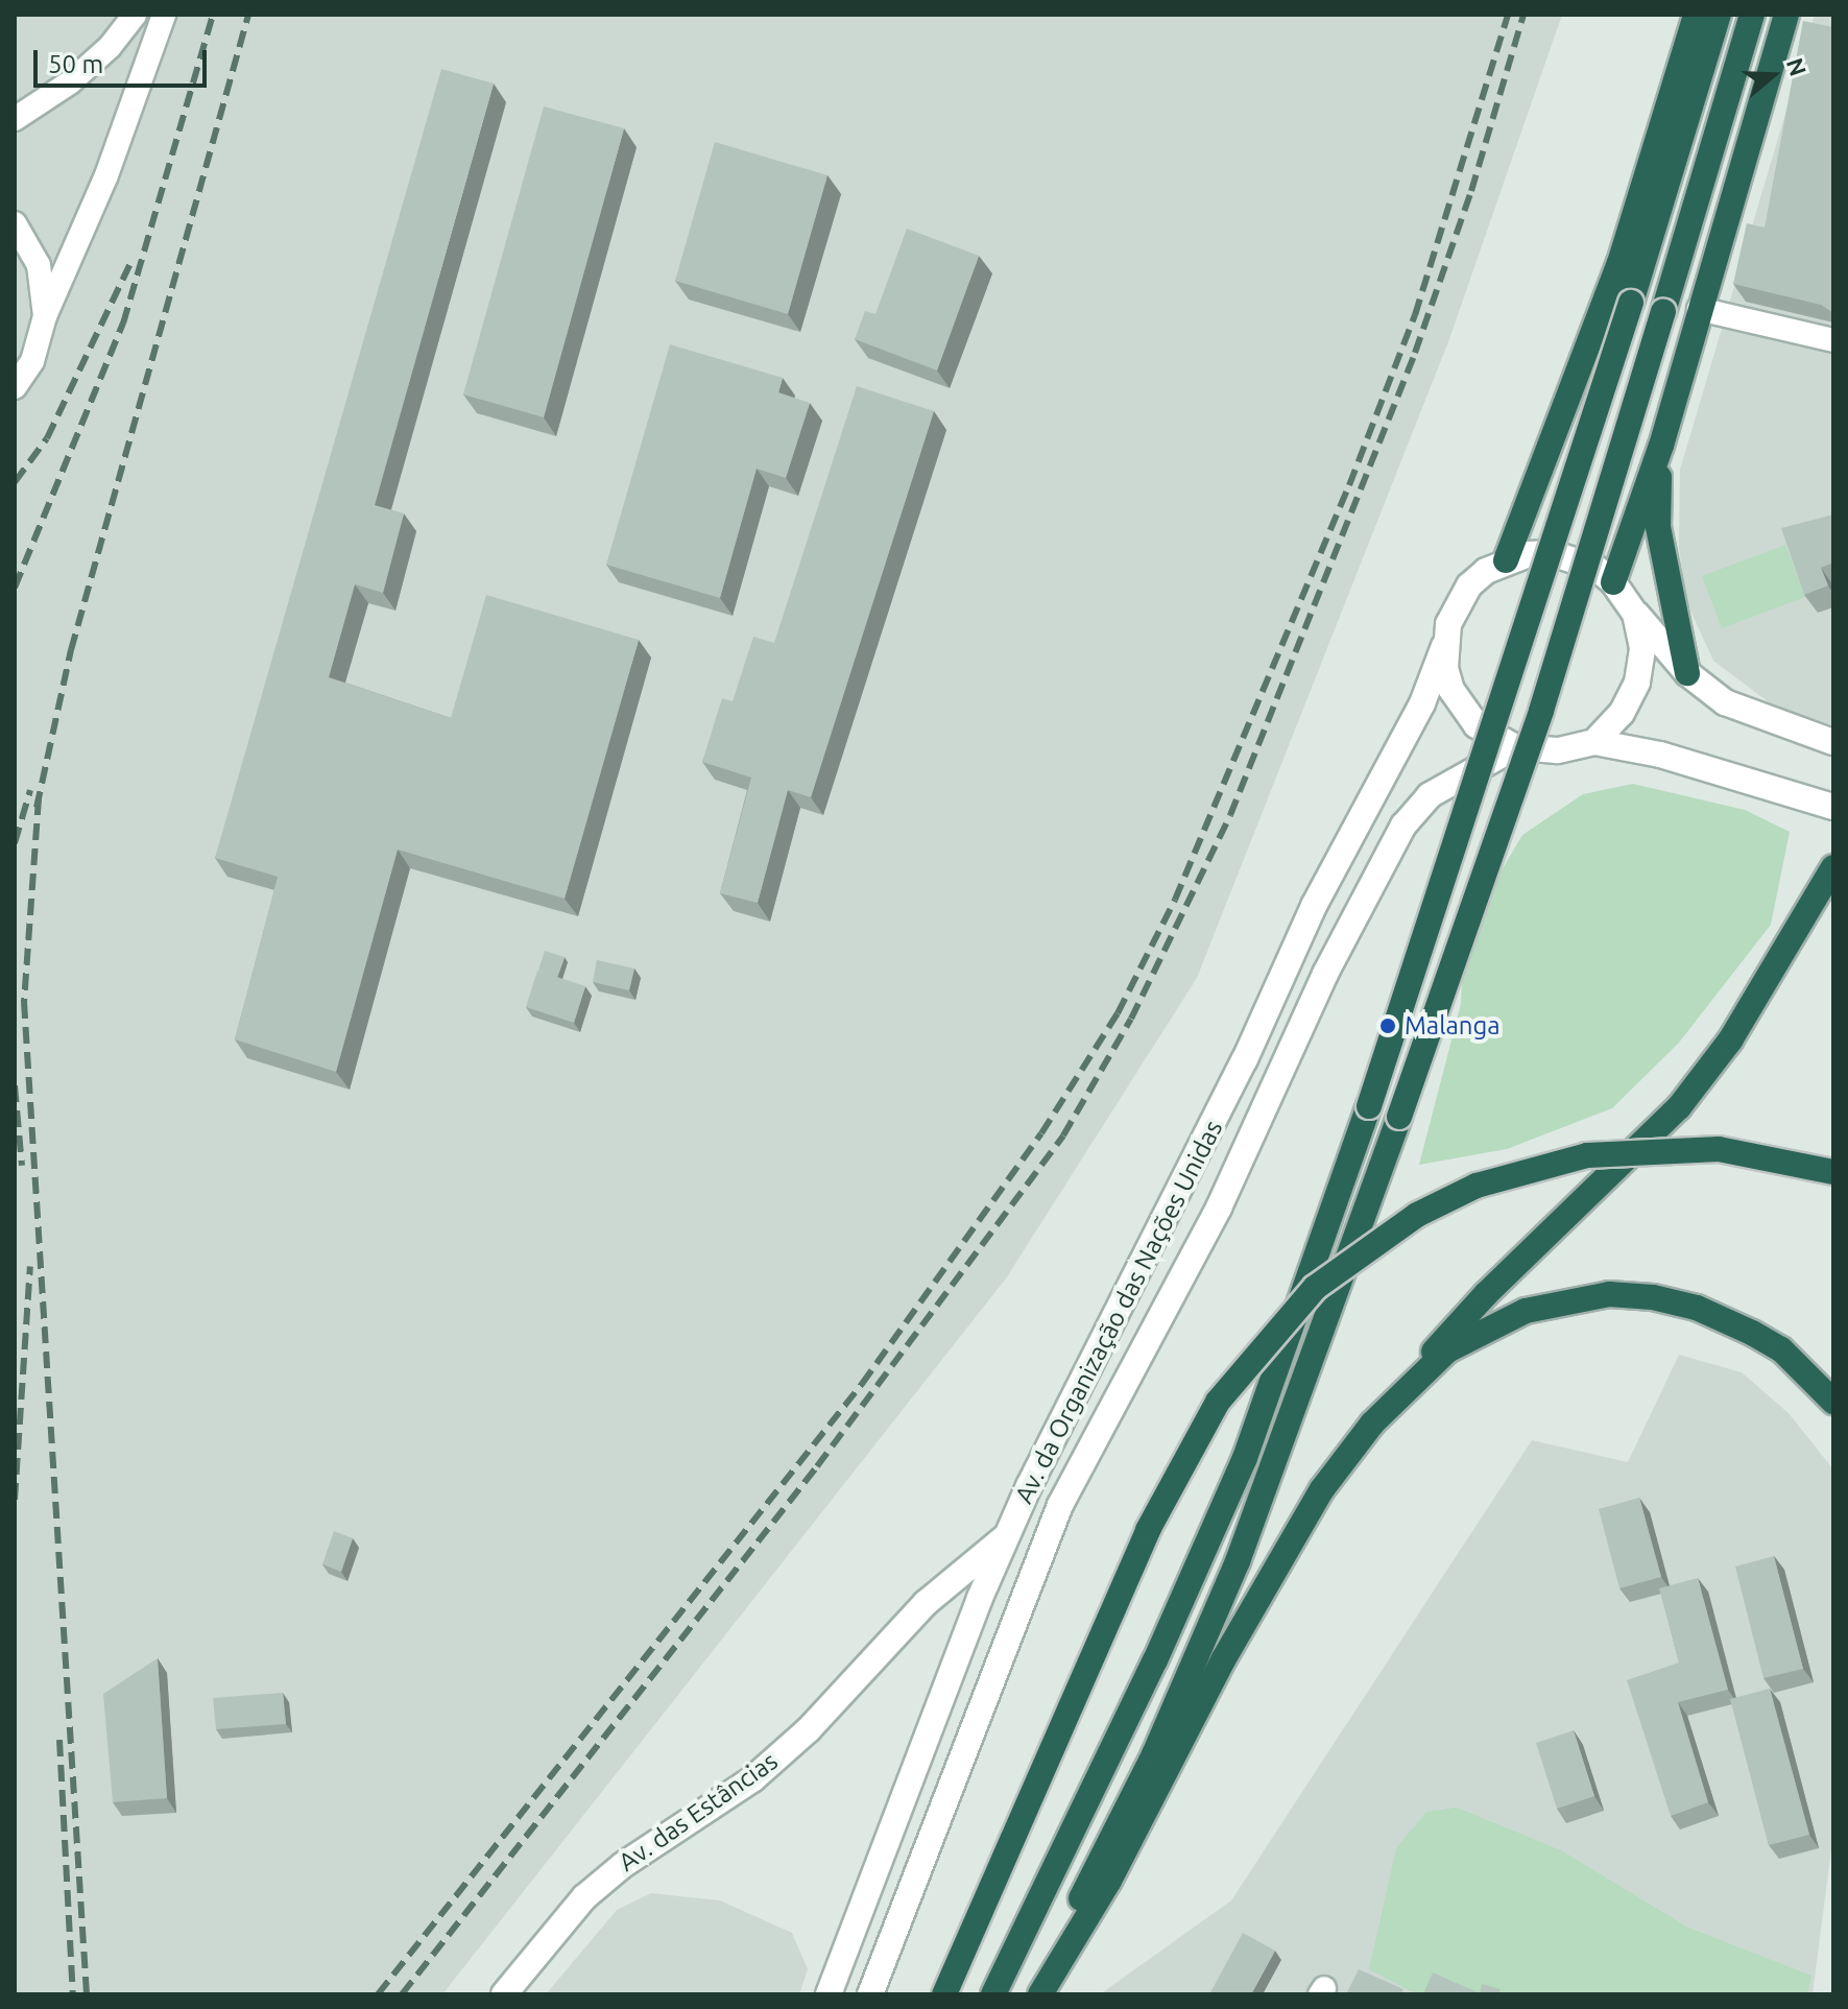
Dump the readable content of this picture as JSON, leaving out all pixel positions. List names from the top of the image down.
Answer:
{
  "streets": {
    "main road": ["Av. da Organização das Nações Unidas", "Av. das Estâncias"]
  },
  "crossings": [
    ["Av. da Organização das Nações Unidas", "Av. das Estâncias"]
  ],
  "places": ["Malanga"],
  "scale_bar": "50 m",
  "north": "right"
}
